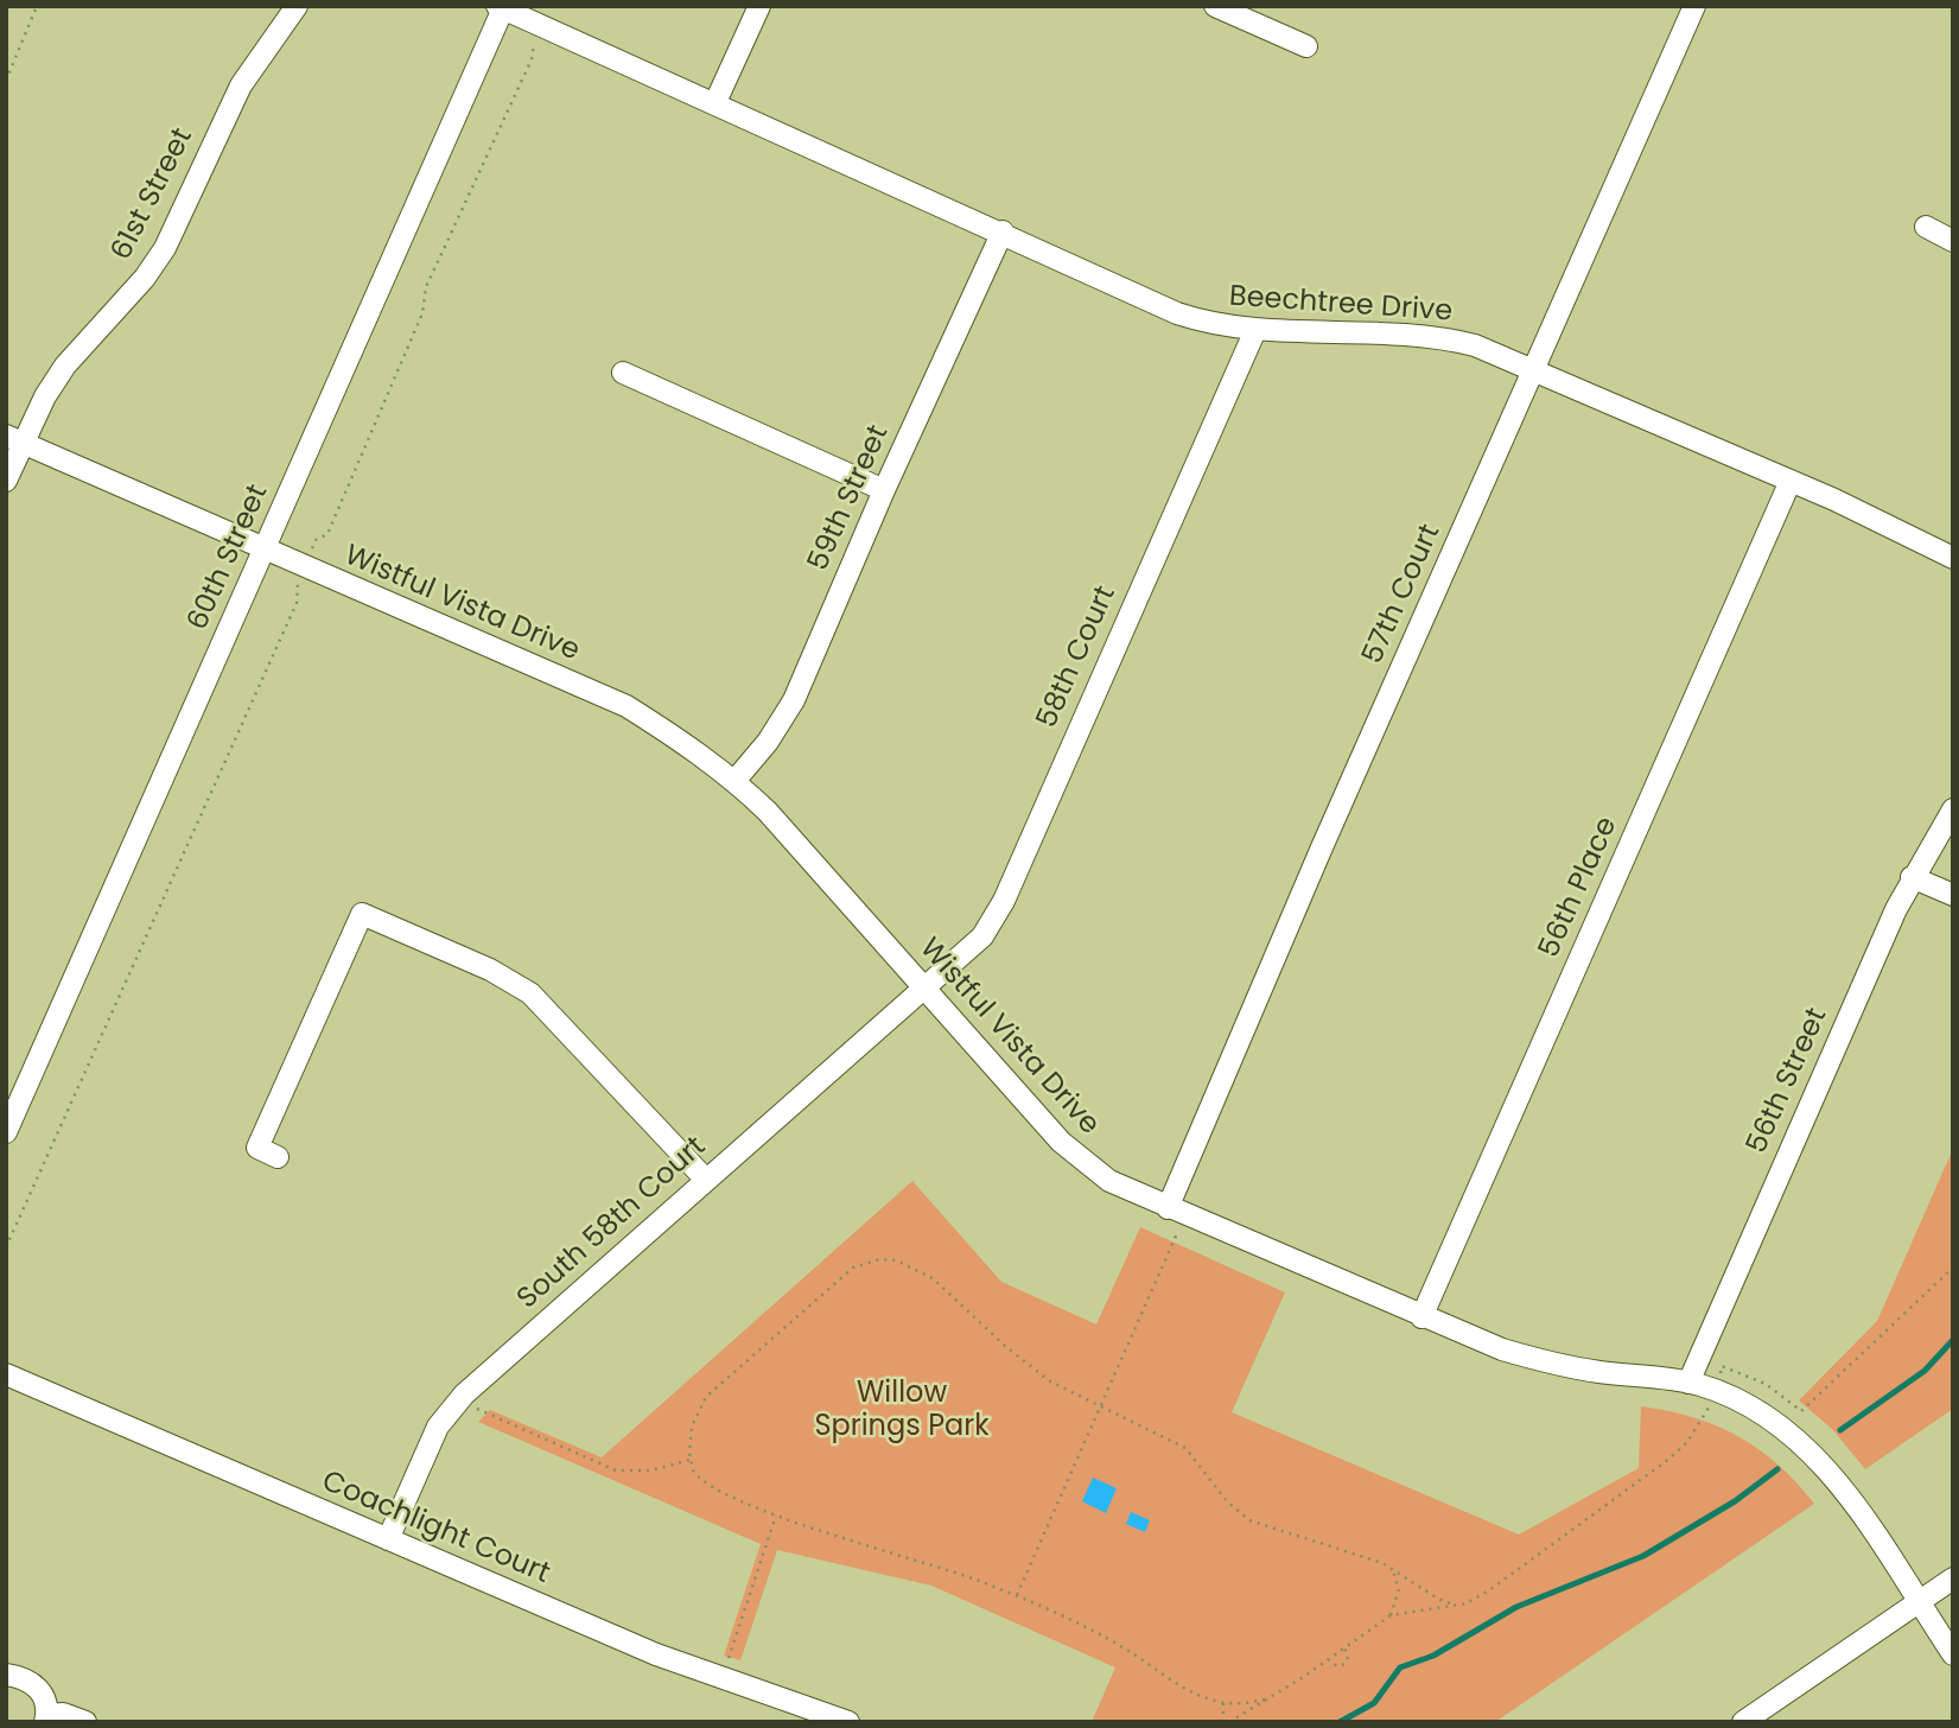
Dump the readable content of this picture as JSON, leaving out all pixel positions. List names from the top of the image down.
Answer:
{
  "streets": {
    "street": [
      "61st Street",
      "Beechtree Drive",
      "59th Street",
      "60th Street",
      "57th Court",
      "Wistful Vista Drive",
      "58th Court",
      "56th Place",
      "56th Street",
      "South 58th Court",
      "Coachlight Court"
    ]
  },
  "crossings": [
    ["61st Street", "Wistful Vista Drive"],
    ["Beechtree Drive", "59th Street"],
    ["Beechtree Drive", "60th Street"],
    ["Beechtree Drive", "57th Court"],
    ["Beechtree Drive", "58th Court"],
    ["Beechtree Drive", "56th Place"],
    ["59th Street", "Wistful Vista Drive"],
    ["60th Street", "Wistful Vista Drive"],
    ["57th Court", "Wistful Vista Drive"],
    ["Wistful Vista Drive", "58th Court"],
    ["Wistful Vista Drive", "56th Place"],
    ["Wistful Vista Drive", "56th Street"],
    ["Wistful Vista Drive", "South 58th Court"],
    ["58th Court", "South 58th Court"],
    ["South 58th Court", "Coachlight Court"]
  ],
  "parks": ["Willow Springs Park"]
}
